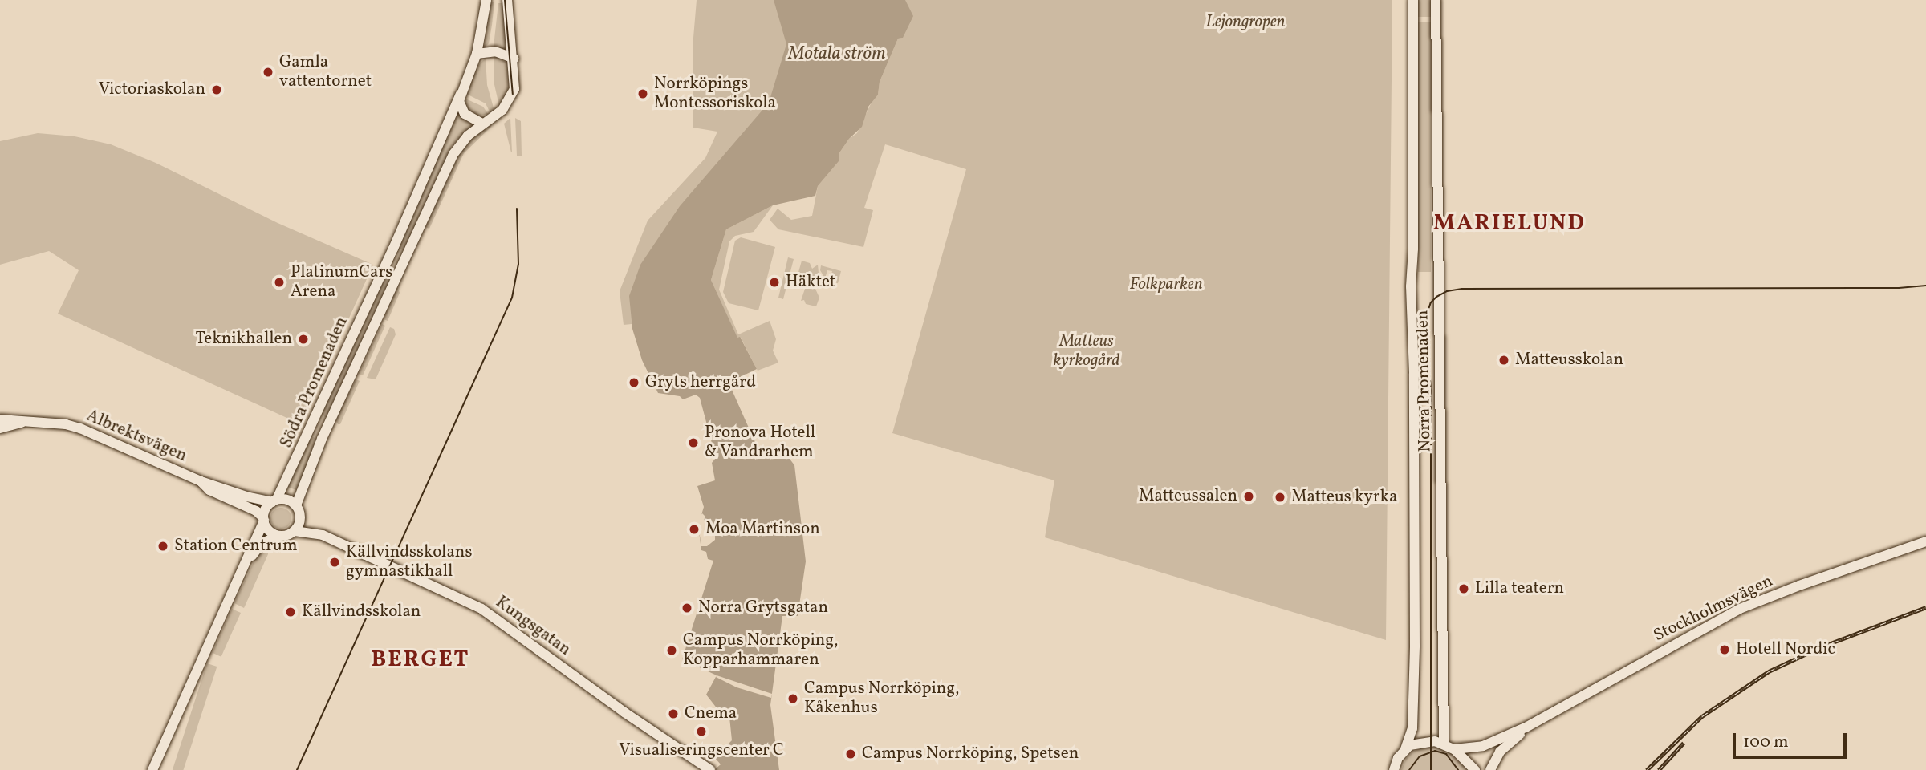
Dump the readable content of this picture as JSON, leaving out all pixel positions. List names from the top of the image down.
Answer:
{
  "streets": {
    "main road": [
      "Norra Promenaden",
      "Södra Promenaden",
      "Albrektsvägen",
      "Stockholmsvägen",
      "Kungsgatan"
    ]
  },
  "crossings": [
    ["Södra Promenaden", "Albrektsvägen"],
    ["Södra Promenaden", "Kungsgatan"],
    ["Albrektsvägen", "Kungsgatan"]
  ],
  "districts": ["MARIELUND", "BERGET"],
  "water": ["Motala ström"],
  "parks": ["Lejongropen", "Folkparken", "Matteus kyrkogård"],
  "places": [
    "Gamla vattentornet",
    "Victoriaskolan",
    "Norrköpings Montessoriskola",
    "PlatinumCars Arena",
    "Häktet",
    "Teknikhallen",
    "Matteusskolan",
    "Gryts herrgård",
    "Pronova Hotell & Vandrarhem",
    "Matteussalen",
    "Matteus kyrka",
    "Moa Martinson",
    "Station Centrum",
    "Källvindsskolans gymnastikhall",
    "Lilla teatern",
    "Norra Grytsgatan",
    "Källvindsskolan",
    "Hotell Nordic",
    "Campus Norrköping, Kopparhammaren",
    "Campus Norrköping, Kåkenhus",
    "Cnema",
    "Visualiseringscenter C",
    "Campus Norrköping, Spetsen"
  ],
  "scale_bar": "100 m"
}
